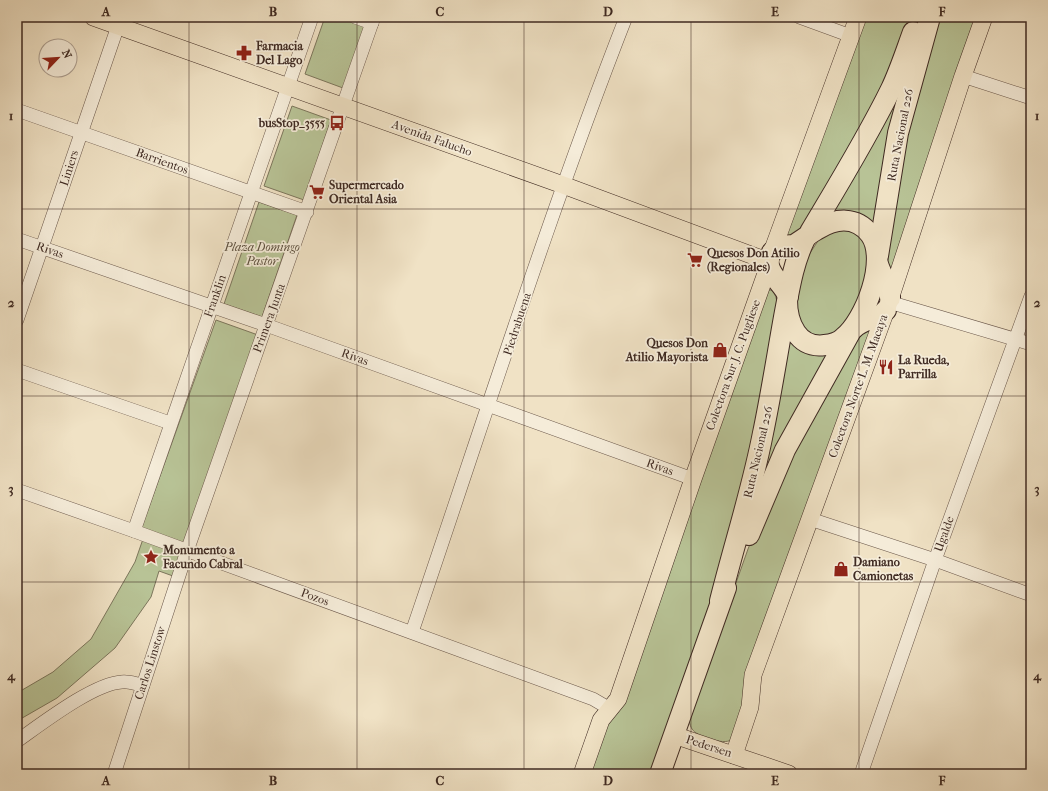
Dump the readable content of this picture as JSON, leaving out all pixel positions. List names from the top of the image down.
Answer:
{
  "streets": {
    "highway": ["Ruta Nacional 226"],
    "main road": [
      "Avenida Falucho",
      "Colectora Sur J. C. Pugliese",
      "Colectora Norte L. M. Macaya",
      "Pedersen"
    ],
    "street": [
      "Barrientos",
      "Liniers",
      "Rivas",
      "Franklin",
      "Primera Junta",
      "Piedrabuena",
      "Ugalde",
      "Pozos",
      "Carlos Linstow"
    ]
  },
  "crossings": [
    ["Ruta Nacional 226", "Pedersen"],
    ["Avenida Falucho", "Liniers"],
    ["Avenida Falucho", "Franklin"],
    ["Avenida Falucho", "Primera Junta"],
    ["Avenida Falucho", "Piedrabuena"],
    ["Avenida Falucho", "Colectora Sur J. C. Pugliese"],
    ["Barrientos", "Liniers"],
    ["Barrientos", "Franklin"],
    ["Barrientos", "Primera Junta"],
    ["Liniers", "Rivas"],
    ["Rivas", "Franklin"],
    ["Rivas", "Primera Junta"],
    ["Rivas", "Piedrabuena"],
    ["Rivas", "Colectora Sur J. C. Pugliese"],
    ["Franklin", "Pozos"],
    ["Primera Junta", "Pozos"],
    ["Primera Junta", "Carlos Linstow"],
    ["Piedrabuena", "Pozos"],
    ["Colectora Sur J. C. Pugliese", "Pozos"],
    ["Colectora Norte L. M. Macaya", "Pedersen"],
    ["Pozos", "Carlos Linstow"]
  ],
  "parks": ["Plaza Domingo Pastor"],
  "places": {
    "pharmacy": ["Farmacia Del Lago"],
    "bus stop": ["busStop_3555"],
    "supermarket": ["Supermercado Oriental Asia", "Quesos Don Atilio (Regionales)"],
    "shop": ["Quesos Don Atilio Mayorista", "Damiano Camionetas"],
    "restaurant": ["La Rueda, Parrilla"],
    "place": ["Monumento a Facundo Cabral"]
  },
  "north": "top right",
  "grid": {
    "columns": [
      "A",
      "B",
      "C",
      "D",
      "E",
      "F"
    ],
    "rows": [
      "1",
      "2",
      "3",
      "4"
    ]
  }
}
